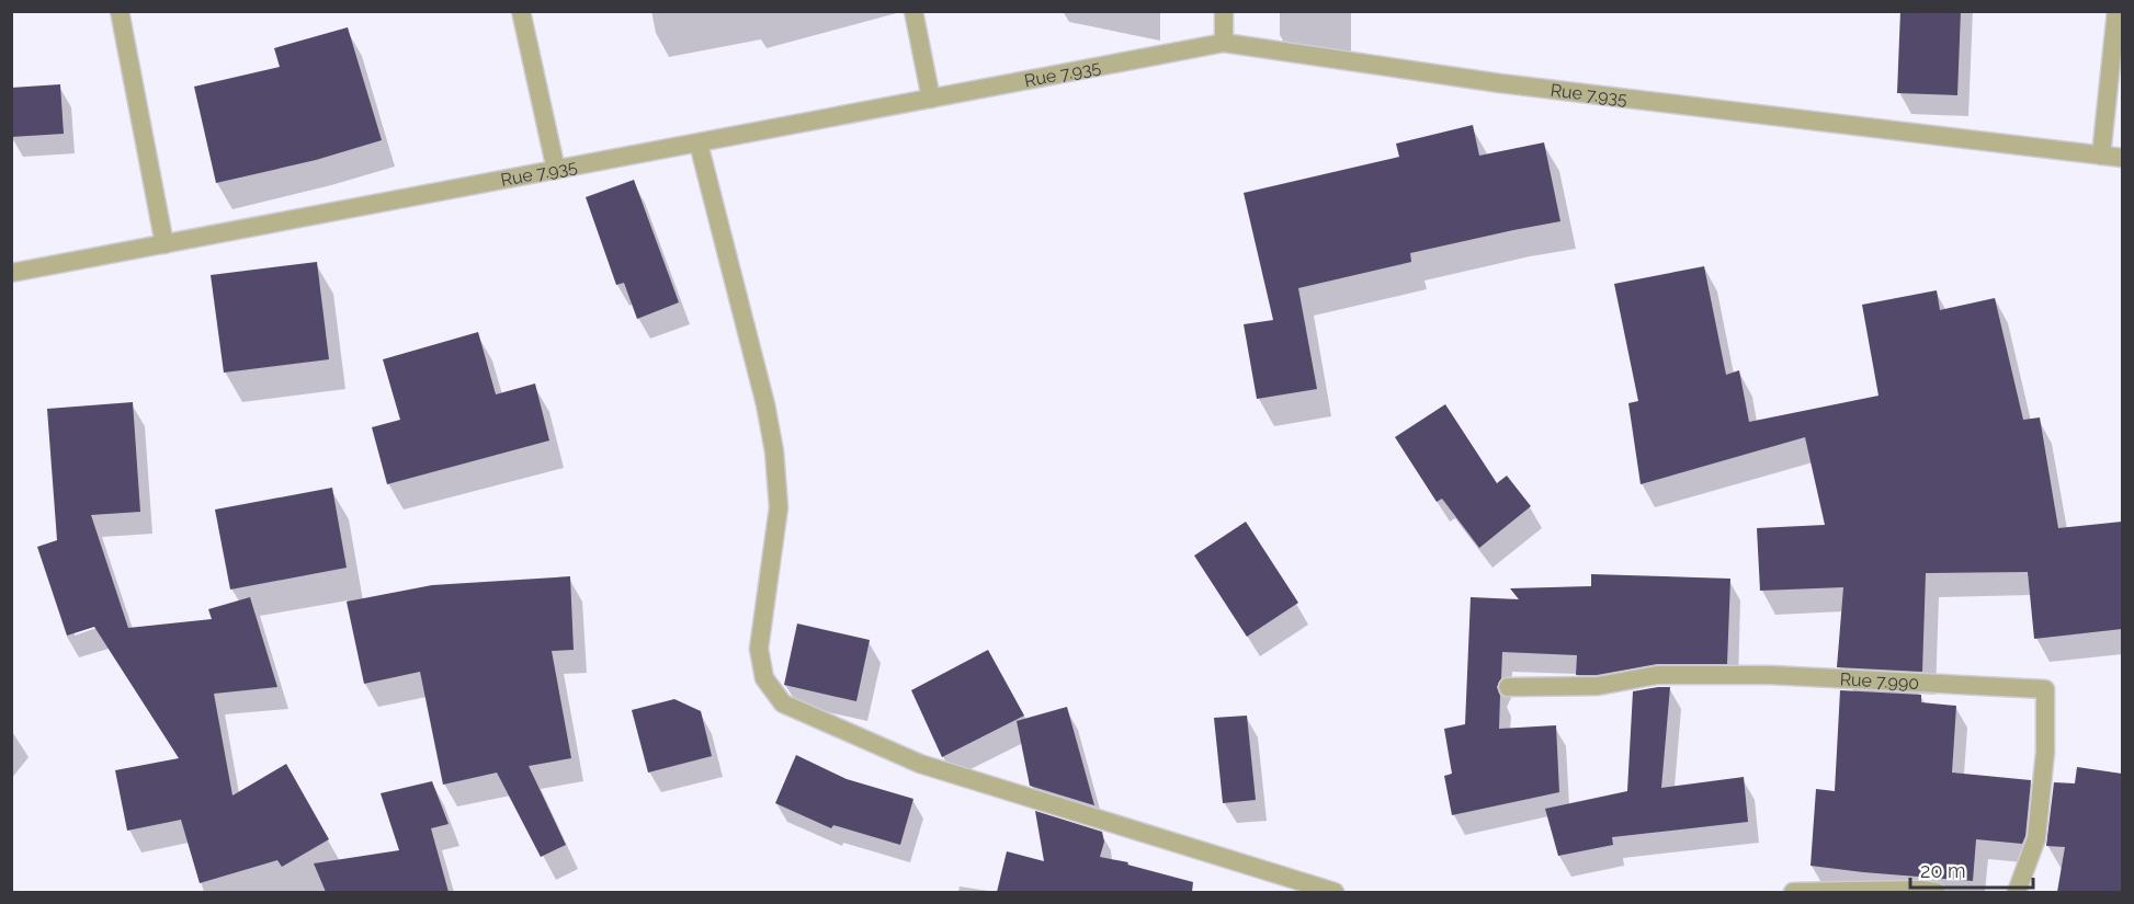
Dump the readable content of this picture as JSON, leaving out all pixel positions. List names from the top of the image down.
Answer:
{
  "streets": {
    "street": ["Rue 7.935", "Rue 7.990"]
  },
  "scale_bar": "20 m"
}
